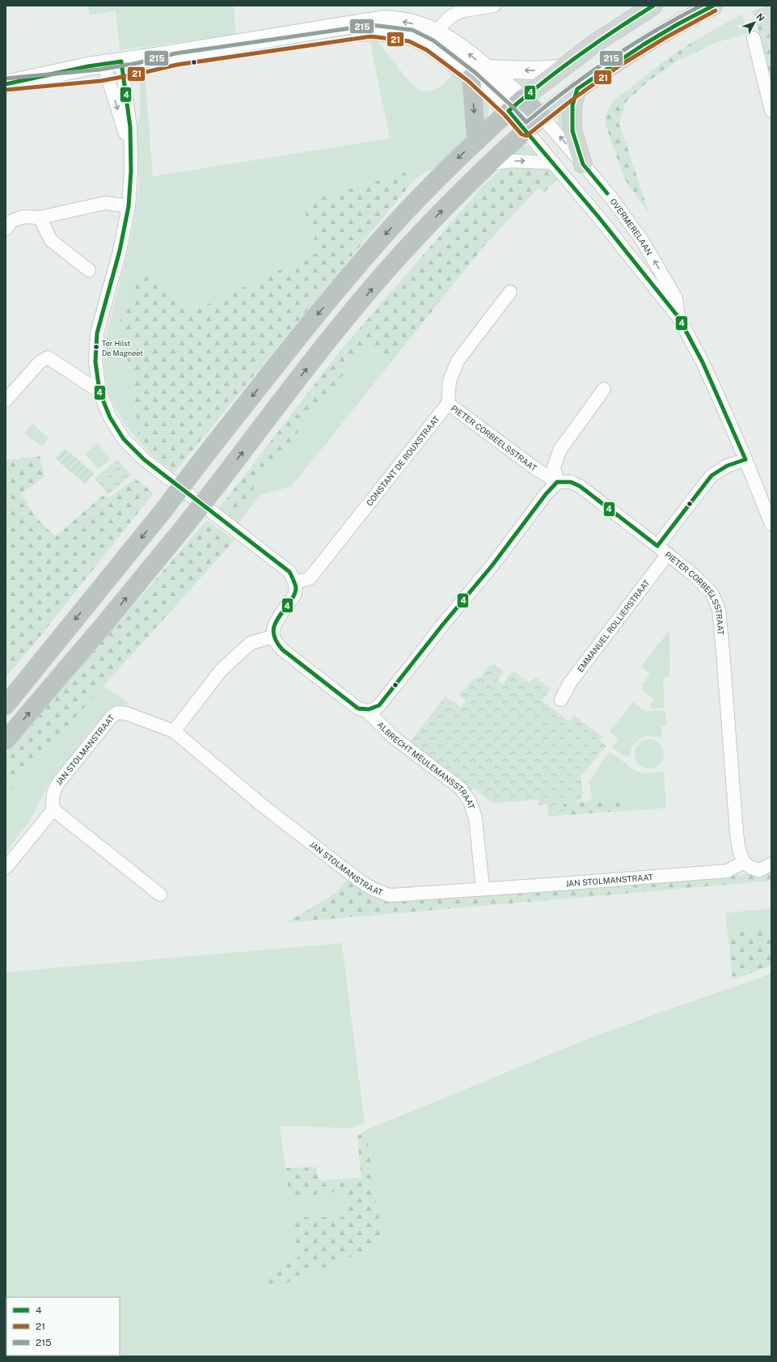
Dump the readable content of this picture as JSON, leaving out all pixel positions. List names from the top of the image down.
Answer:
{
  "streets": {
    "street": [
      "OVERMERELAAN",
      "PIETER CORBEELSSTRAAT",
      "CONSTANT DE ROUXSTRAAT",
      "EMMANUEL ROLLIERSTRAAT",
      "JAN STOLMANSTRAAT",
      "ALBRECHT MEULEMANSSTRAAT"
    ]
  },
  "crossings": [
    ["PIETER CORBEELSSTRAAT", "CONSTANT DE ROUXSTRAAT"],
    ["PIETER CORBEELSSTRAAT", "EMMANUEL ROLLIERSTRAAT"],
    ["PIETER CORBEELSSTRAAT", "JAN STOLMANSTRAAT"],
    ["JAN STOLMANSTRAAT", "ALBRECHT MEULEMANSSTRAAT"]
  ],
  "places": ["Ter Hilst De Magneet"],
  "lines": ["transit line 4", "transit line 215", "transit line 21"],
  "legend": ["4", "21", "215"],
  "north": "top right"
}
